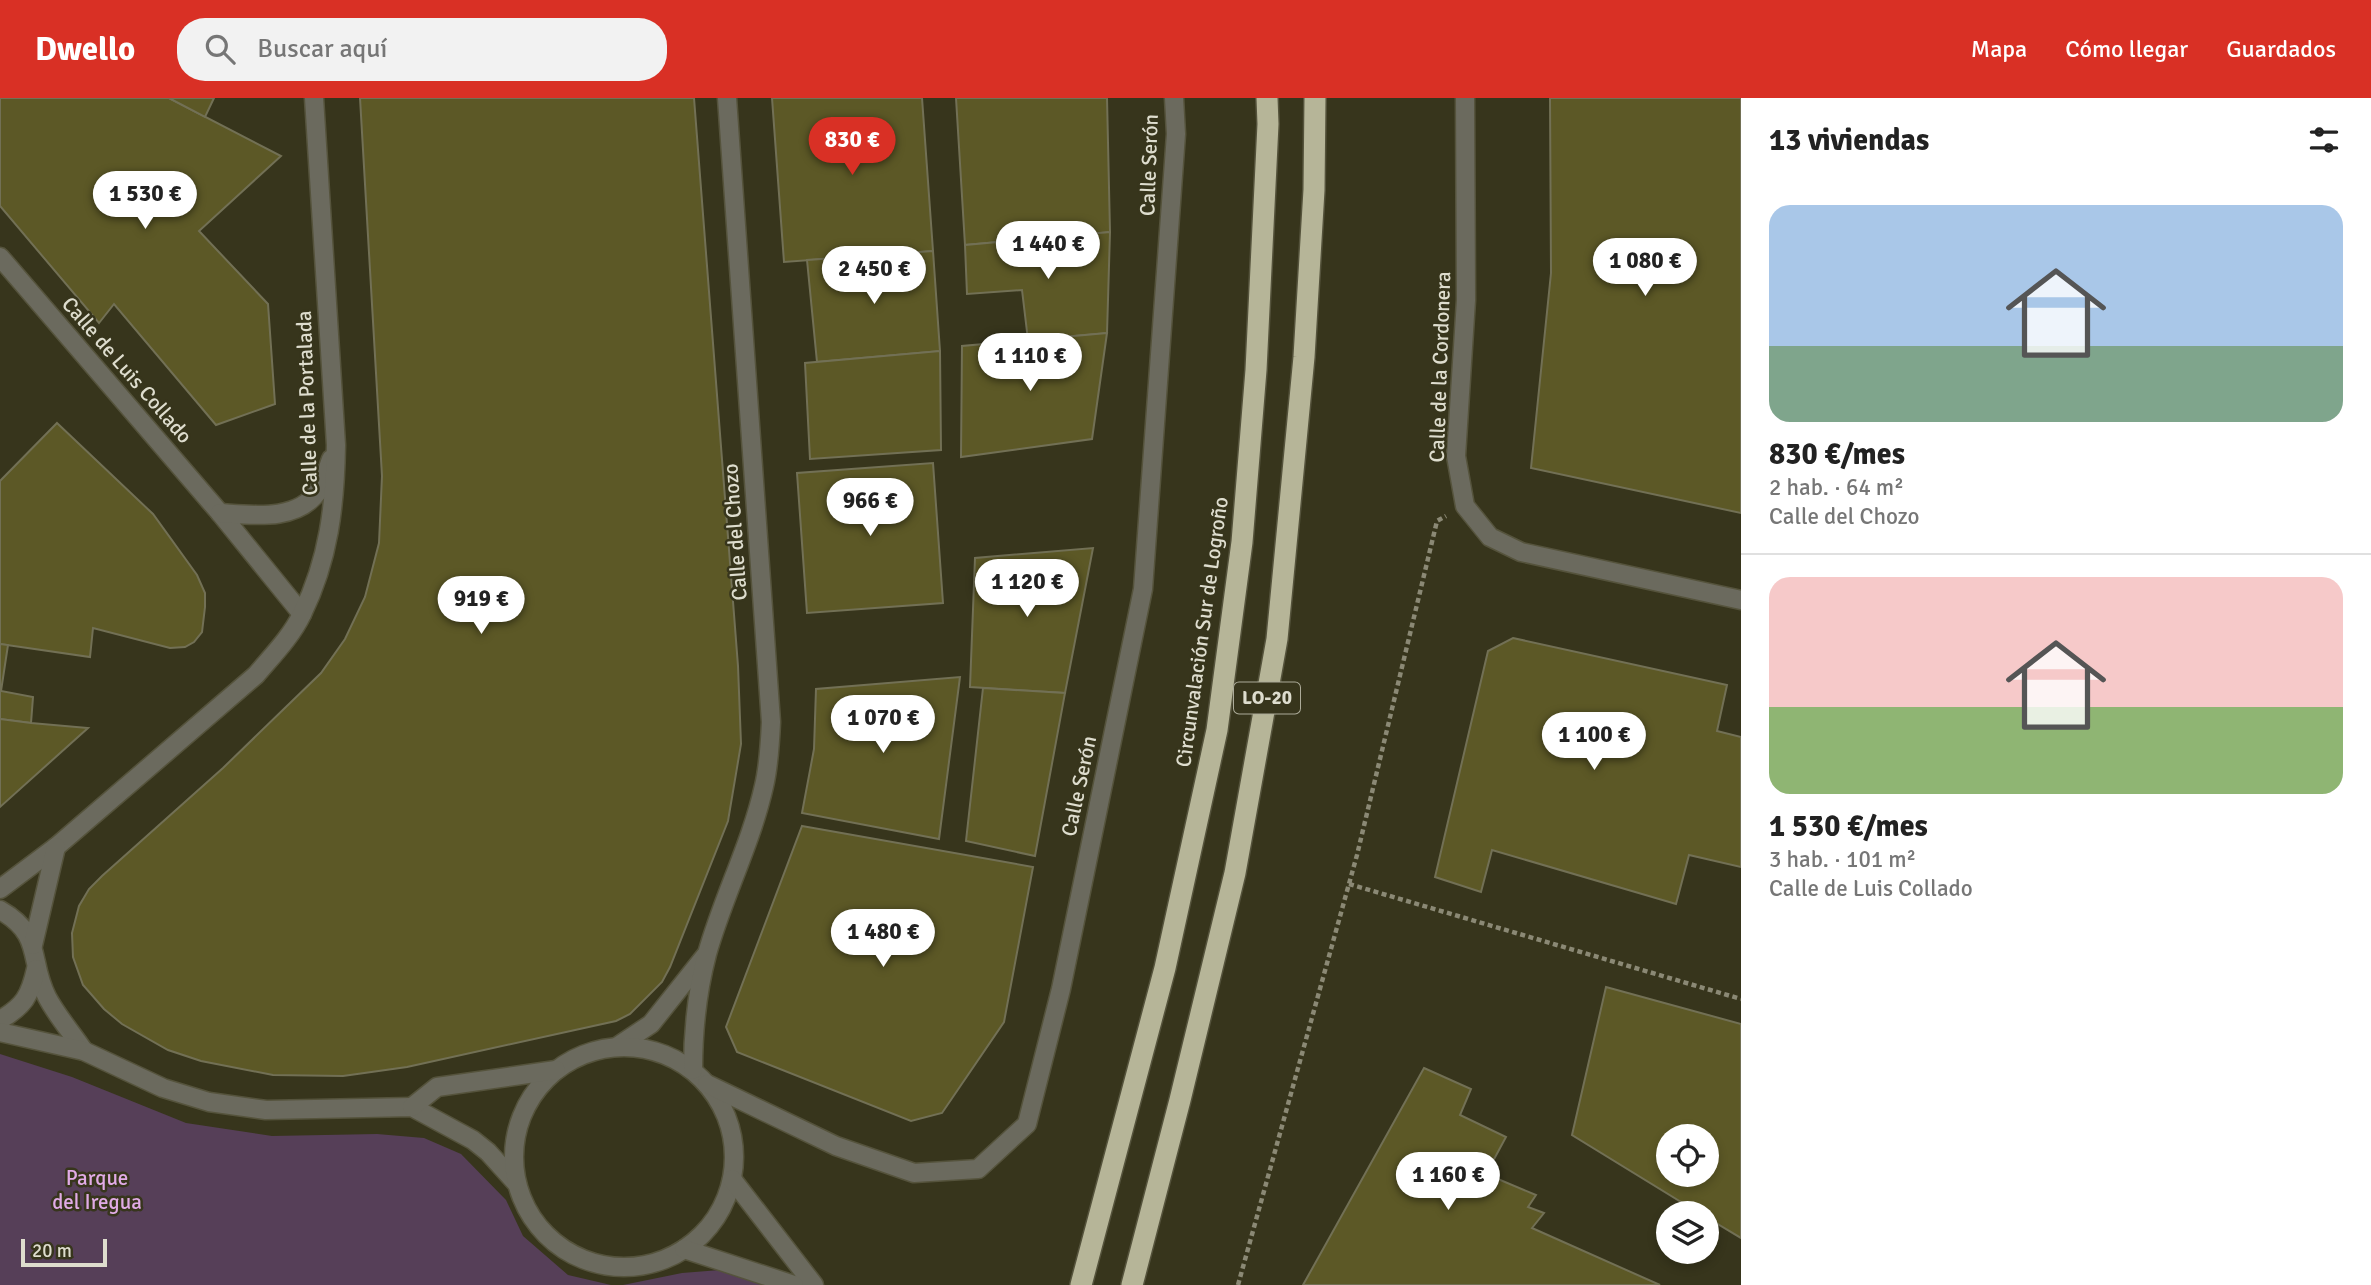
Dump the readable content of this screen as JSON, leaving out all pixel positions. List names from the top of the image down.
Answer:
{
  "streets": {
    "highway": ["Circunvalación Sur de Logroño", "LO-20"],
    "street": [
      "Calle Serón",
      "Calle de la Cordonera",
      "Calle de Luis Collado",
      "Calle de la Portalada",
      "Calle del Chozo"
    ]
  },
  "crossings": [
    ["Calle Serón", "Calle del Chozo"],
    ["Calle de Luis Collado", "Calle de la Portalada"]
  ],
  "parks": ["Parque del Iregua"],
  "scale_bar": "20 m",
  "page": {
    "header": "Dwello",
    "search": "Buscar aquí",
    "nav": ["Mapa", "Cómo llegar", "Guardados"],
    "heading": "13 viviendas",
    "price": [
      "830 €",
      "1 530 €",
      "1 440 €",
      "1 080 €",
      "2 450 €",
      "1 110 €",
      "966 €",
      "1 120 €",
      "919 €",
      "1 070 €",
      "1 100 €",
      "1 480 €",
      "1 160 €"
    ],
    "list": [
      {
        "name": "830 €/mes",
        "note": "2 hab. · 64 m² · Calle del Chozo"
      },
      {
        "name": "1 530 €/mes",
        "note": "3 hab. · 101 m² · Calle de Luis Collado"
      }
    ],
    "scale": "20 m"
  }
}
